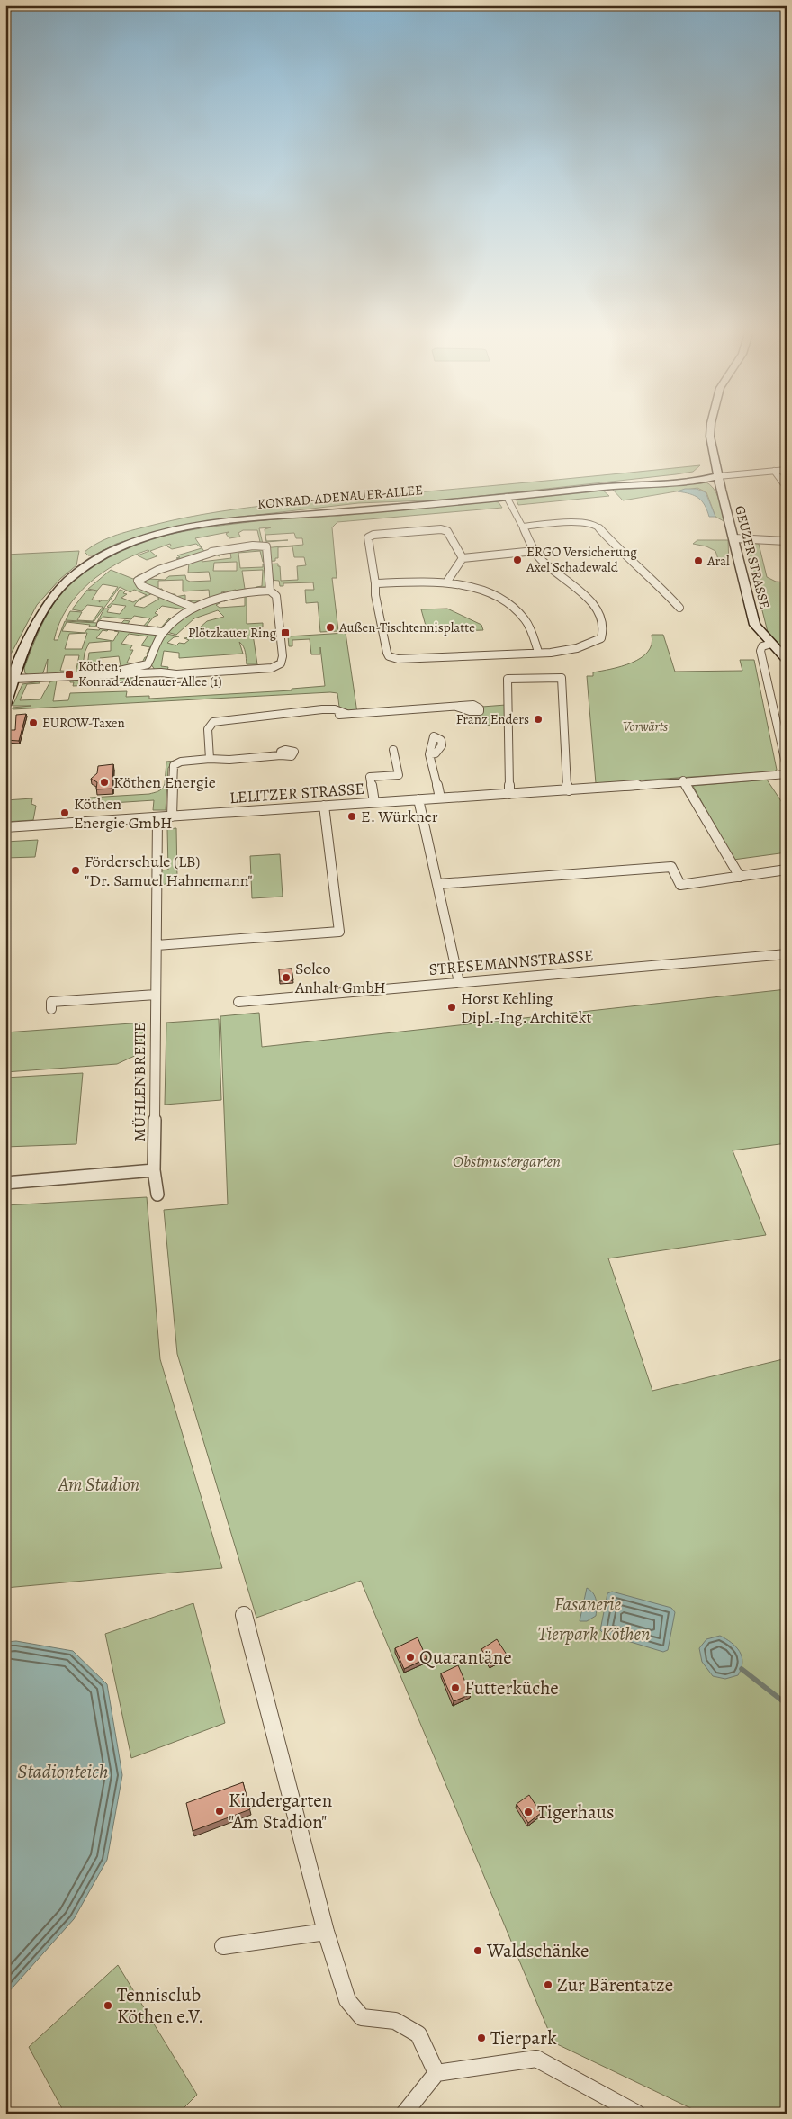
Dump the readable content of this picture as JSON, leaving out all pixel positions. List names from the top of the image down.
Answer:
{
  "streets": {
    "main road": ["KONRAD-ADENAUER-ALLEE", "GEUZER STRASSE"],
    "street": ["LELITZER STRASSE", "STRESEMANNSTRASSE", "MÜHLENBREITE"]
  },
  "crossings": [
    ["KONRAD-ADENAUER-ALLEE", "GEUZER STRASSE"],
    ["LELITZER STRASSE", "MÜHLENBREITE"]
  ],
  "water": ["Stadionteich"],
  "parks": [
    "Vorwärts",
    "Obstmustergarten",
    "Am Stadion",
    "Fasanerie",
    "Tierpark Köthen"
  ],
  "places": {
    "other": [
      "ERGO Versicherung Axel Schadewald",
      "Aral",
      "Außen-Tischtennisplatte",
      "Franz Enders",
      "EUROW-Taxen",
      "Köthen Energie",
      "Köthen Energie GmbH",
      "E. Würkner",
      "Förderschule (LB) \"Dr. Samuel Hahnemann\"",
      "Soleo Anhalt GmbH",
      "Horst Kehling Dipl.-Ing. Architekt",
      "Quarantäne",
      "Futterküche",
      "Kindergarten \"Am Stadion\"",
      "Tigerhaus",
      "Waldschänke",
      "Zur Bärentatze",
      "Tennisclub Köthen e.V.",
      "Tierpark"
    ],
    "transit": ["Plötzkauer Ring", "Köthen, Konrad-Adenauer-Allee (1)"]
  }
}
